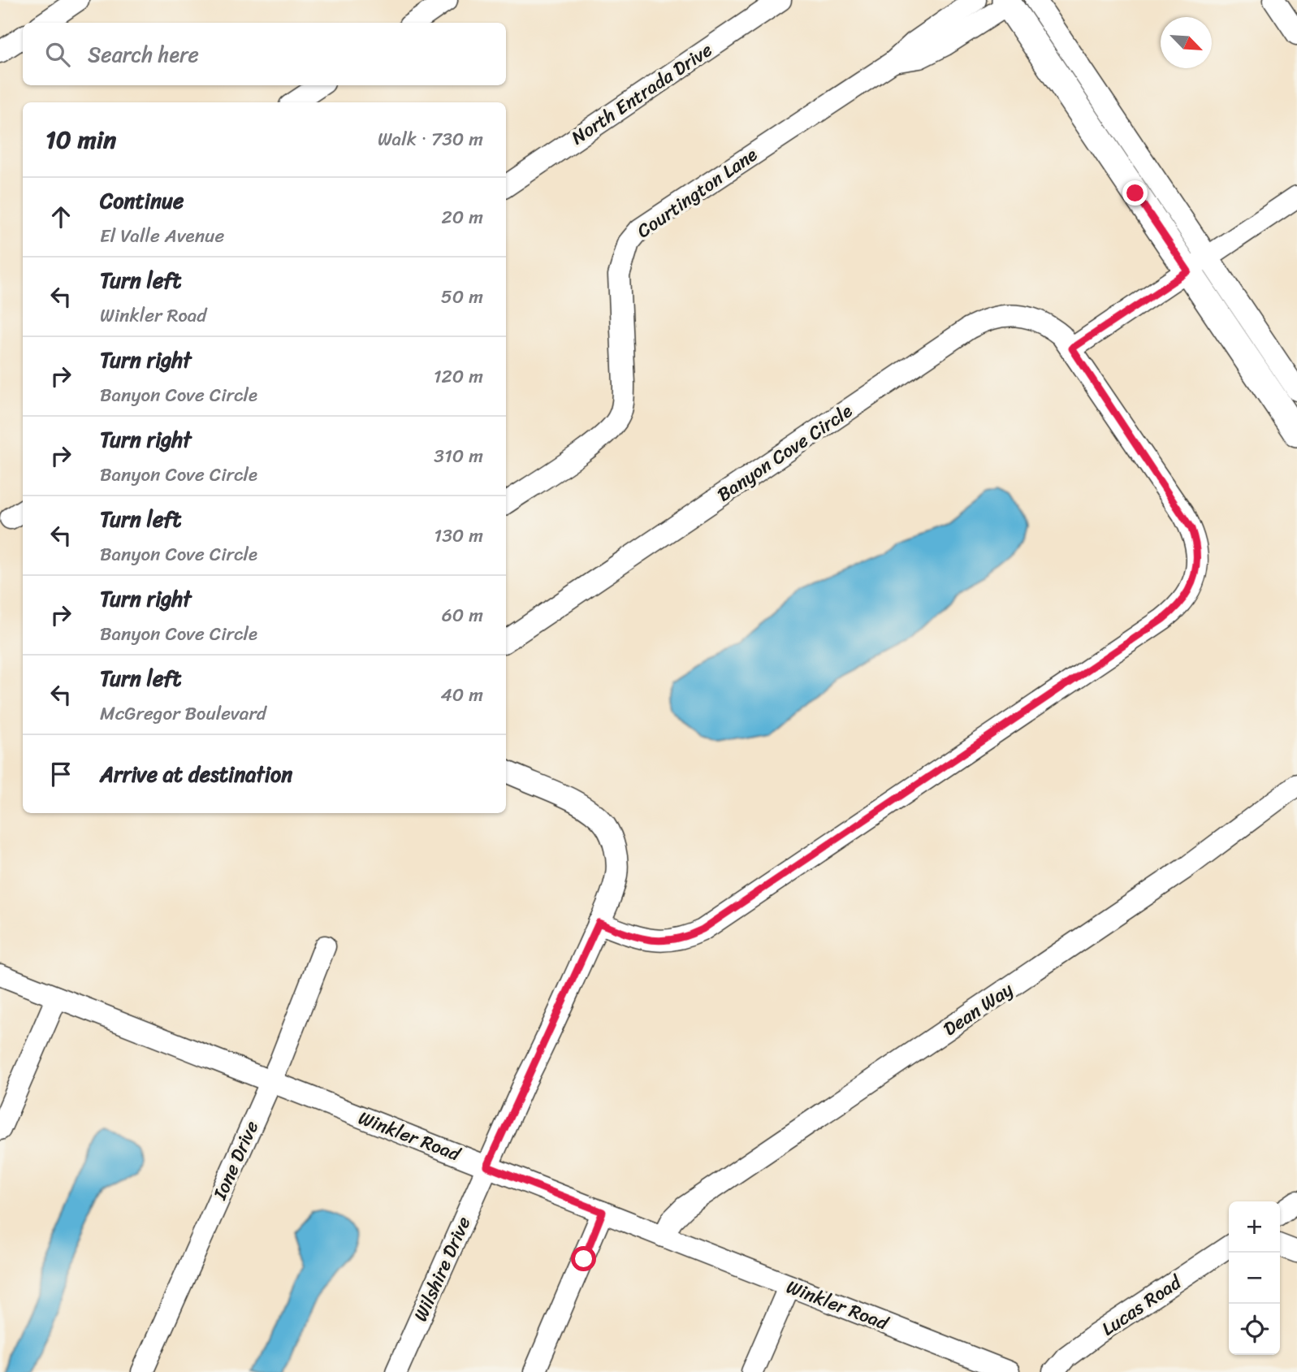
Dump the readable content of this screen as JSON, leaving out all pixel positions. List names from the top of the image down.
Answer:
{
  "streets": {
    "street": [
      "North Entrada Drive",
      "Courtington Lane",
      "Banyon Cove Circle",
      "Dean Way",
      "Winkler Road",
      "Ione Drive",
      "Wilshire Drive",
      "Lucas Road"
    ]
  },
  "crossings": [
    ["Dean Way", "Winkler Road"],
    ["Winkler Road", "Ione Drive"],
    ["Winkler Road", "Wilshire Drive"]
  ],
  "north": "bottom right",
  "page": {
    "search": "Search here",
    "heading": ["10 min", "Walk · 730 m"],
    "list": [
      ["Continue", "El Valle Avenue", "20 m"],
      ["Turn left", "Winkler Road", "50 m"],
      ["Turn right", "Banyon Cove Circle", "120 m"],
      ["Turn right", "Banyon Cove Circle", "310 m"],
      ["Turn left", "Banyon Cove Circle", "130 m"],
      ["Turn right", "Banyon Cove Circle", "60 m"],
      ["Turn left", "McGregor Boulevard", "40 m"],
      "Arrive at destination"
    ],
    "map_buttons": ["+", "−"]
  }
}
